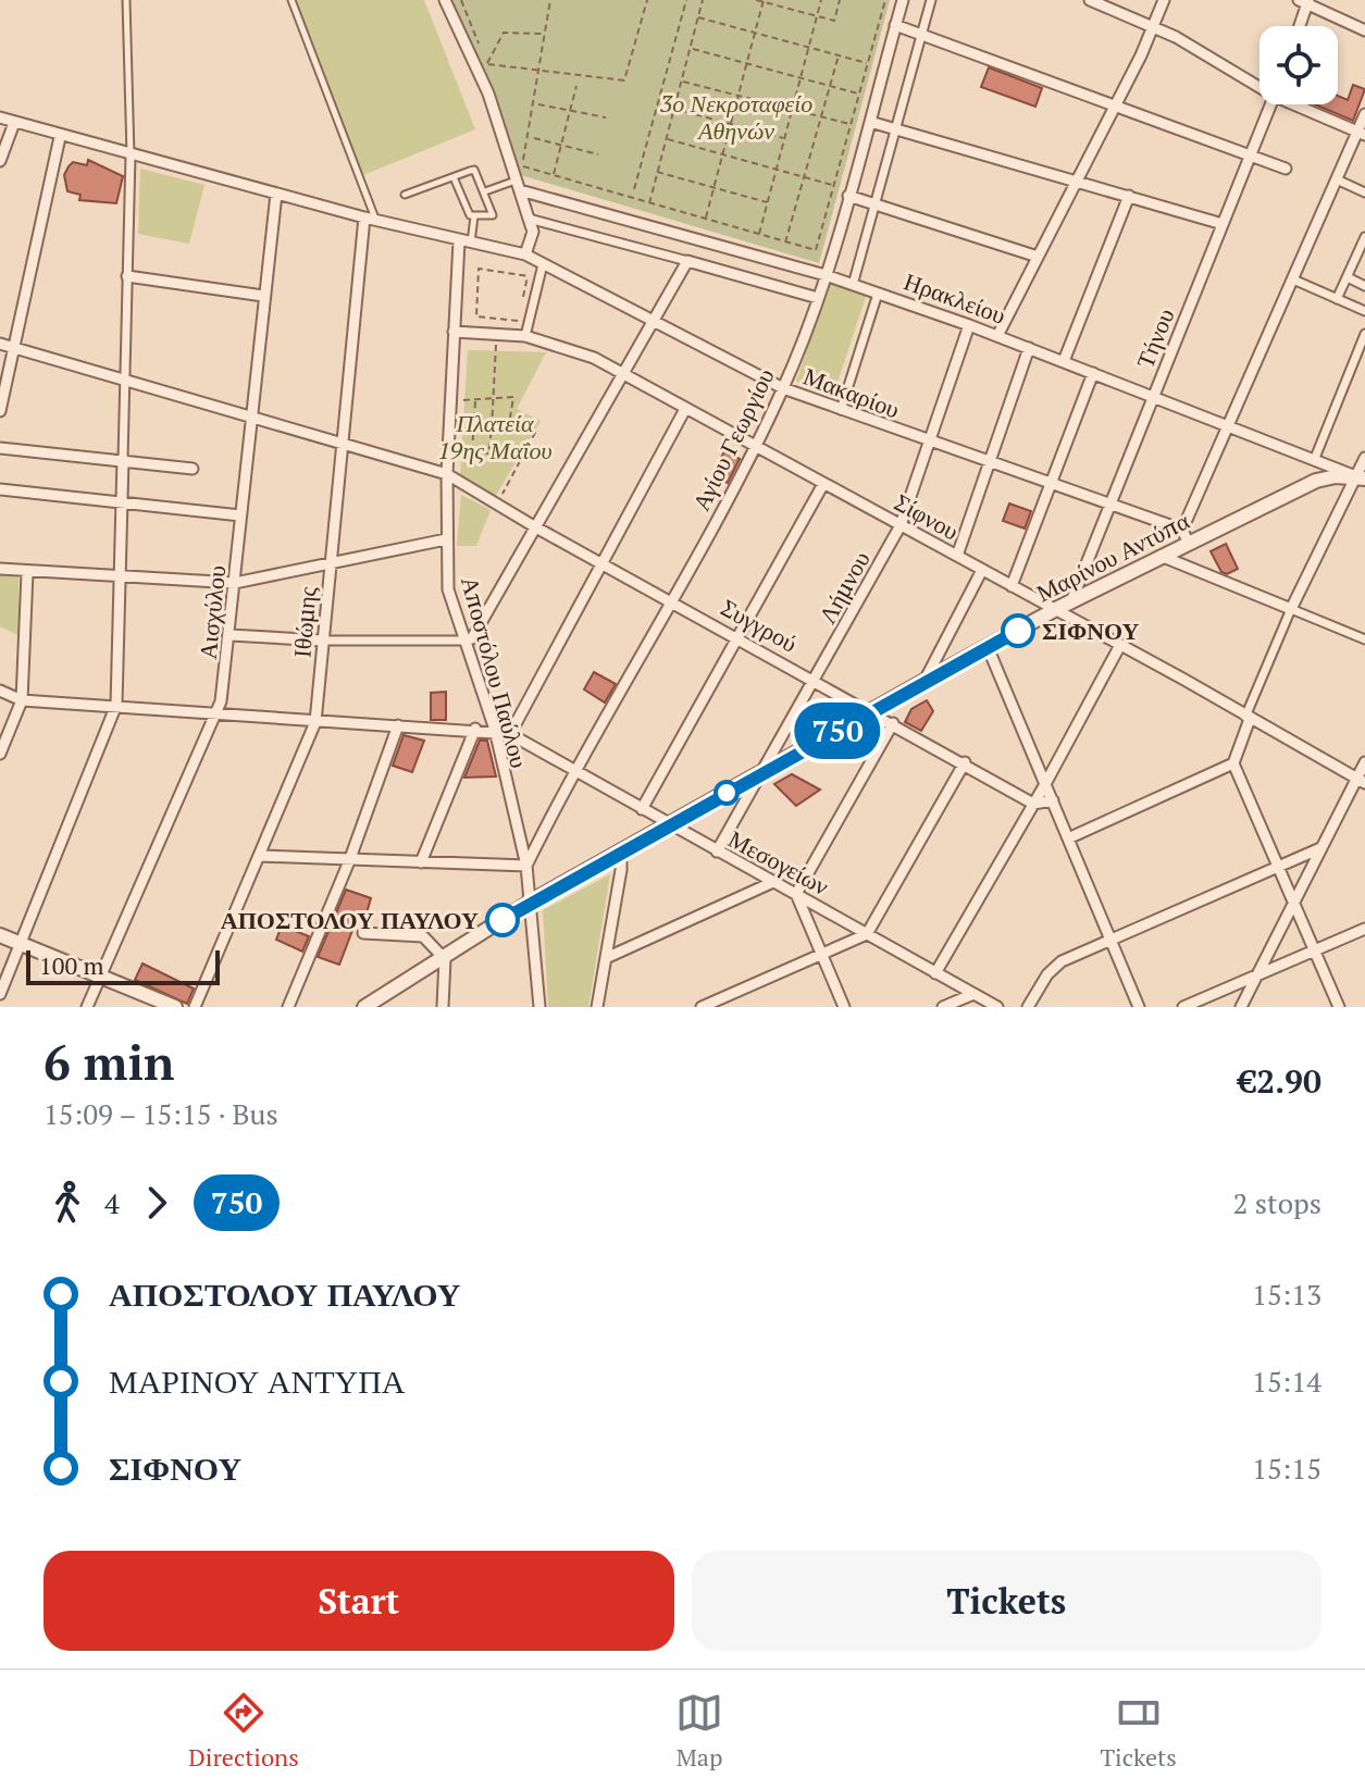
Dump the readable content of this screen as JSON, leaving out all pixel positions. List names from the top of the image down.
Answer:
{
  "streets": {
    "street": [
      "Ηρακλείου",
      "Τήνου",
      "Μακαρίου",
      "Αγίου Γεωργίου",
      "Σίφνου",
      "Μαρίνου Αντύπα",
      "Λήμνου",
      "Αισχύλου",
      "Ιθώμης",
      "Συγγρού",
      "Αποστόλου Παύλου",
      "Μεσογείων"
    ]
  },
  "crossings": [
    ["Ηρακλείου", "Τήνου"],
    ["Ηρακλείου", "Αγίου Γεωργίου"],
    ["Ηρακλείου", "Μαρίνου Αντύπα"],
    ["Ηρακλείου", "Λήμνου"],
    ["Τήνου", "Μακαρίου"],
    ["Τήνου", "Μαρίνου Αντύπα"],
    ["Μακαρίου", "Αγίου Γεωργίου"],
    ["Μακαρίου", "Μαρίνου Αντύπα"],
    ["Μακαρίου", "Λήμνου"],
    ["Μακαρίου", "Αισχύλου"],
    ["Μακαρίου", "Ιθώμης"],
    ["Μακαρίου", "Αποστόλου Παύλου"],
    ["Αγίου Γεωργίου", "Σίφνου"],
    ["Αγίου Γεωργίου", "Συγγρού"],
    ["Αγίου Γεωργίου", "Αποστόλου Παύλου"],
    ["Αγίου Γεωργίου", "Μεσογείων"],
    ["Σίφνου", "Μαρίνου Αντύπα"],
    ["Σίφνου", "Λήμνου"],
    ["Σίφνου", "Αποστόλου Παύλου"],
    ["Μαρίνου Αντύπα", "Λήμνου"],
    ["Μαρίνου Αντύπα", "Συγγρού"],
    ["Μαρίνου Αντύπα", "Αποστόλου Παύλου"],
    ["Μαρίνου Αντύπα", "Μεσογείων"],
    ["Λήμνου", "Συγγρού"],
    ["Λήμνου", "Μεσογείων"],
    ["Αισχύλου", "Συγγρού"],
    ["Αισχύλου", "Μεσογείων"],
    ["Ιθώμης", "Συγγρού"],
    ["Ιθώμης", "Μεσογείων"],
    ["Συγγρού", "Αποστόλου Παύλου"],
    ["Αποστόλου Παύλου", "Μεσογείων"]
  ],
  "parks": ["3ο Νεκροταφείο Αθηνών", "Πλατεία 19ης Μαΐου"],
  "places": ["ΣΙΦΝΟΥ", "ΑΠΟΣΤΟΛΟΥ ΠΑΥΛΟΥ"],
  "lines": ["bus line 750"],
  "scale_bar": "100 m",
  "page": {
    "on_map": "750",
    "scale": "100 m",
    "heading": ["6 min", "15:09 – 15:15 · Bus", "€2.90"],
    "legs": ["4", "750", "2 stops"],
    "list": [
      {
        "name": "ΑΠΟΣΤΟΛΟΥ ΠΑΥΛΟΥ",
        "value": "15:13"
      },
      {
        "name": "ΜΑΡΙΝΟΥ ΑΝΤΥΠΑ",
        "value": "15:14"
      },
      {
        "name": "ΣΙΦΝΟΥ",
        "value": "15:15"
      }
    ],
    "buttons": ["Start", "Tickets"],
    "tabs": ["Directions", "Map", "Tickets"]
  }
}
